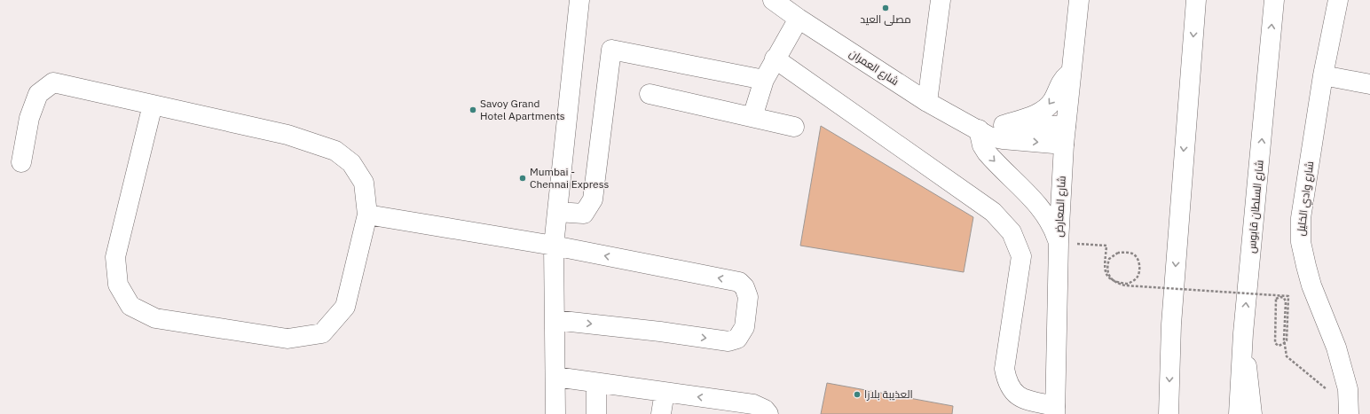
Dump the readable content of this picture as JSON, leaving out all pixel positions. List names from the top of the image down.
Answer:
{
  "streets": {
    "main road": [
      "شارع العمران",
      "شارع وادي الخليل",
      "شارع المعارض",
      "شارع السلطان قابوس"
    ]
  },
  "crossings": [
    ["شارع العمران", "شارع المعارض"]
  ],
  "places": [
    "مصلى العيد",
    "Savoy Grand Hotel Apartments",
    "Mumbai - Chennai Express",
    "العذيبة بلازا"
  ]
}
